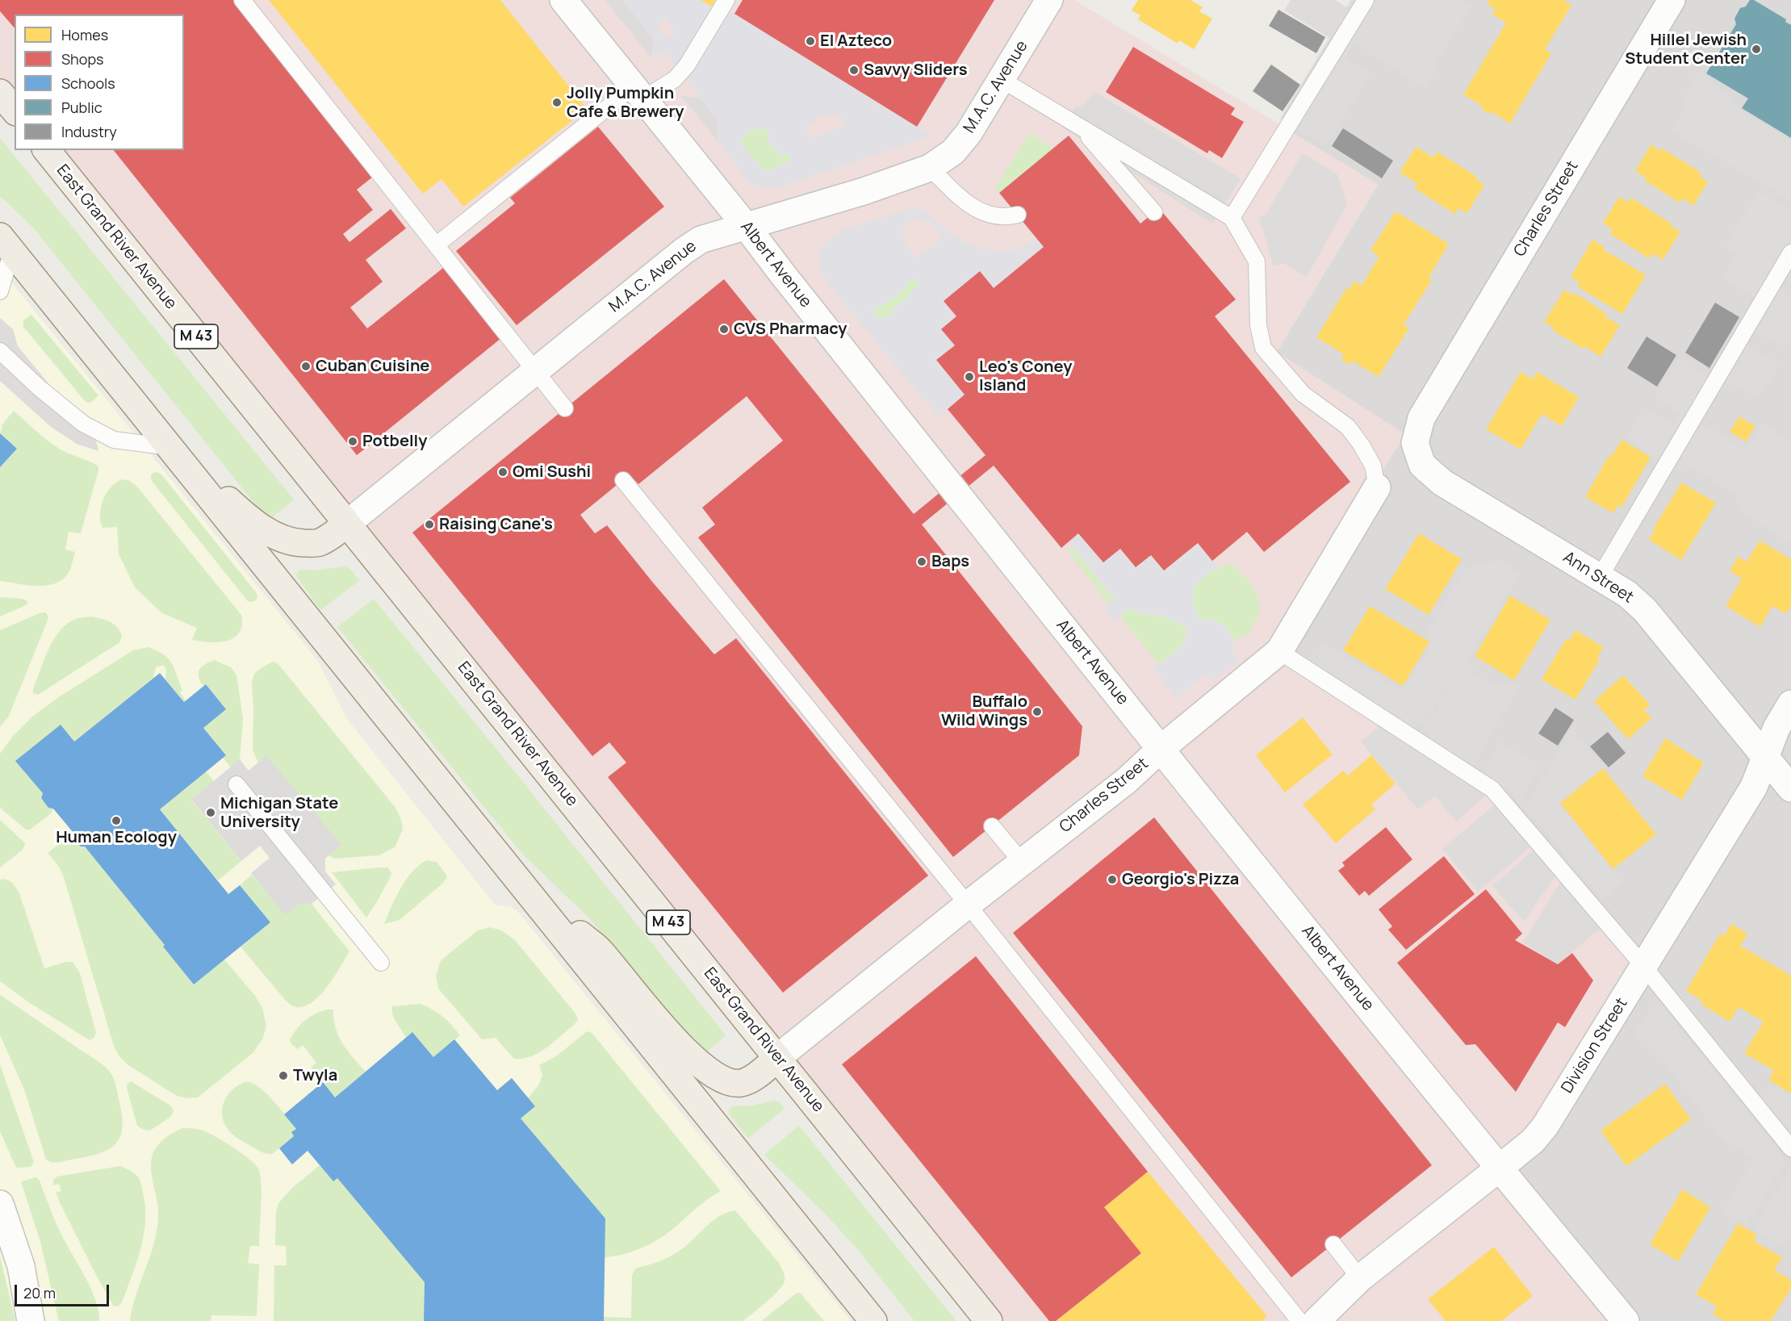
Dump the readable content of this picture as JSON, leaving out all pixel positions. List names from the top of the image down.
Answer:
{
  "streets": {
    "main road": ["East Grand River Avenue", "M 43"],
    "street": [
      "M.A.C. Avenue",
      "Charles Street",
      "Albert Avenue",
      "Ann Street",
      "Division Street"
    ]
  },
  "crossings": [
    ["M.A.C. Avenue", "East Grand River Avenue"],
    ["M.A.C. Avenue", "Albert Avenue"],
    ["Charles Street", "East Grand River Avenue"],
    ["Charles Street", "Albert Avenue"],
    ["Charles Street", "Ann Street"],
    ["Albert Avenue", "Division Street"],
    ["Ann Street", "Division Street"]
  ],
  "places": [
    "El Azteco",
    "Hillel Jewish Student Center",
    "Savvy Sliders",
    "Jolly Pumpkin Cafe & Brewery",
    "CVS Pharmacy",
    "Cuban Cuisine",
    "Leo's Coney Island",
    "Potbelly",
    "Omi Sushi",
    "Raising Cane's",
    "Baps",
    "Buffalo Wild Wings",
    "Michigan State University",
    "Human Ecology",
    "Georgio's Pizza",
    "Twyla"
  ],
  "legend": [
    "Homes",
    "Shops",
    "Schools",
    "Public",
    "Industry"
  ],
  "scale_bar": "20 m"
}
